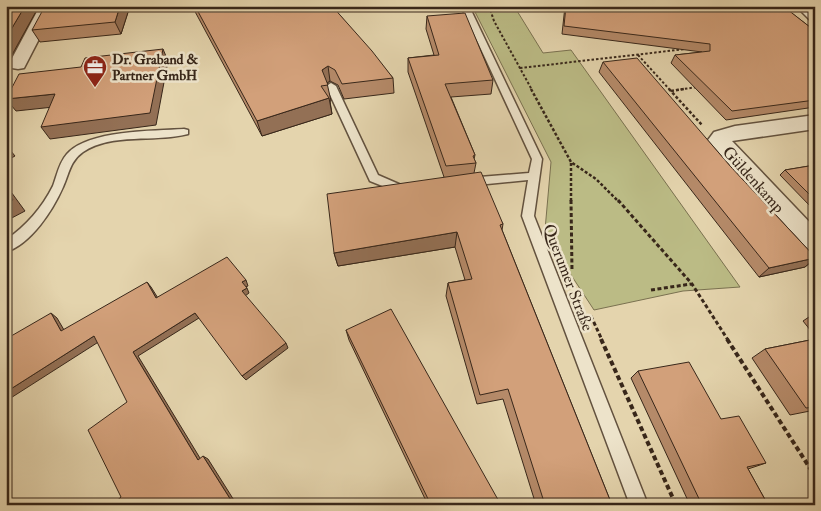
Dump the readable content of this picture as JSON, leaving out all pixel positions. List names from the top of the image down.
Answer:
{
  "streets": {
    "street": ["Güldenkamp"],
    "lane": ["Querumer Straße"]
  },
  "places": {
    "office": ["Dr. Graband & Partner GmbH"]
  }
}
